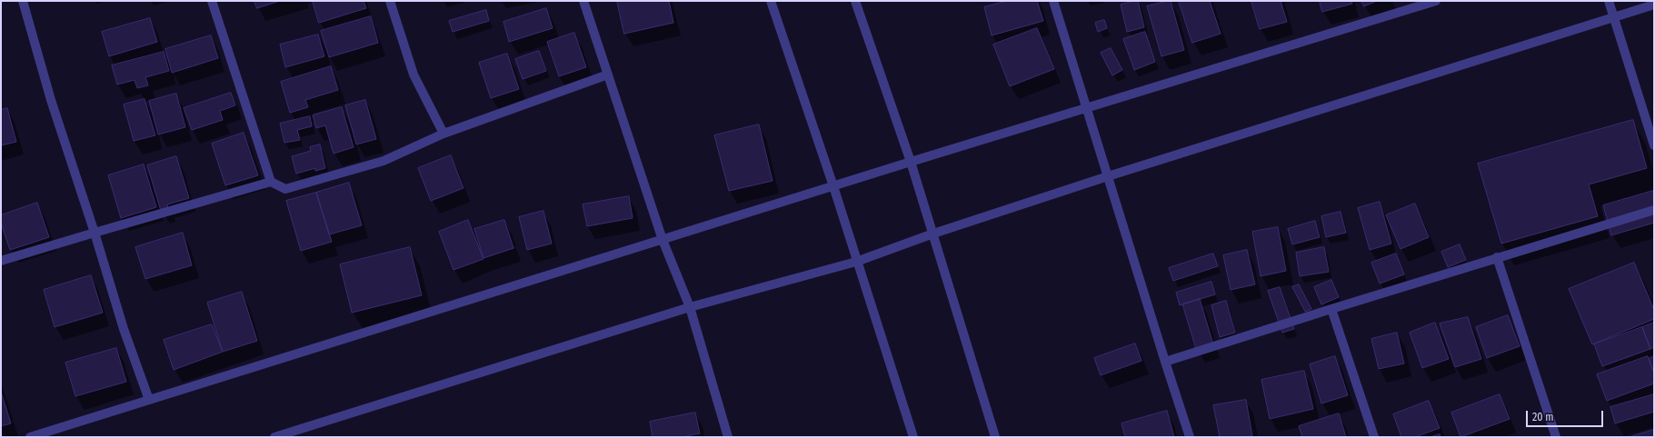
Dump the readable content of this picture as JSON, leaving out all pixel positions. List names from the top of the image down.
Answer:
{
  "scale_bar": "20 m"
}
